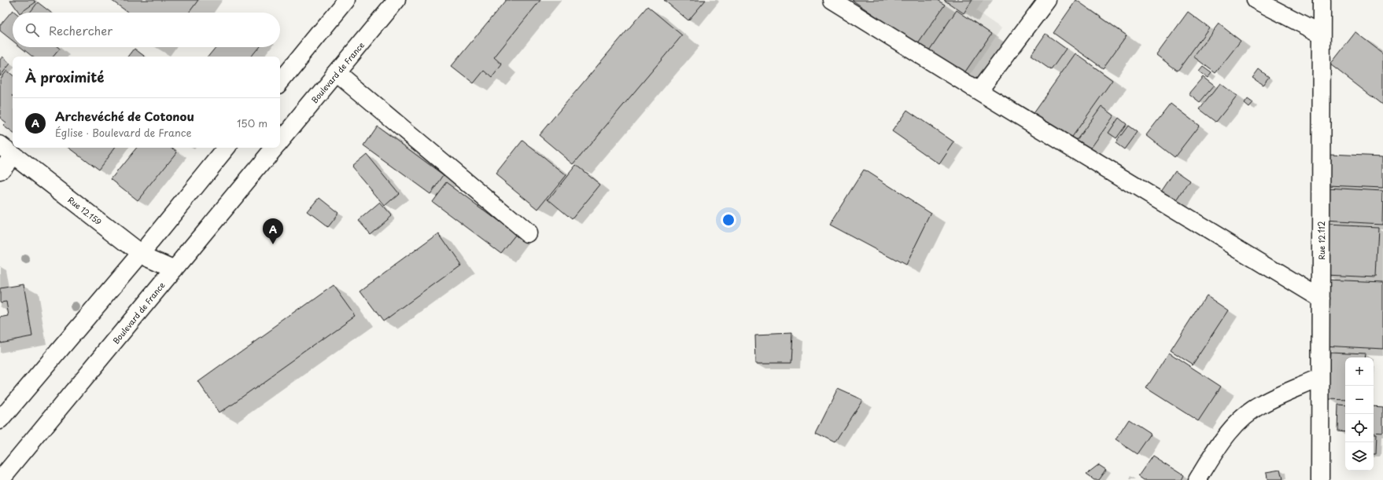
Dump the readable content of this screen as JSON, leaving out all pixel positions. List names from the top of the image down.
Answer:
{
  "streets": {
    "street": ["Boulevard de France", "Rue 12.159", "Rue 12.112"]
  },
  "crossings": [
    ["Boulevard de France", "Rue 12.159"]
  ],
  "page": {
    "search": "Rechercher",
    "heading": "À proximité",
    "list": [
      {
        "mark": "A",
        "name": "Archevéché de Cotonou",
        "note": "Église · Boulevard de France",
        "value": "150 m"
      }
    ],
    "pins": "A",
    "map_buttons": ["+", "−"]
  }
}
